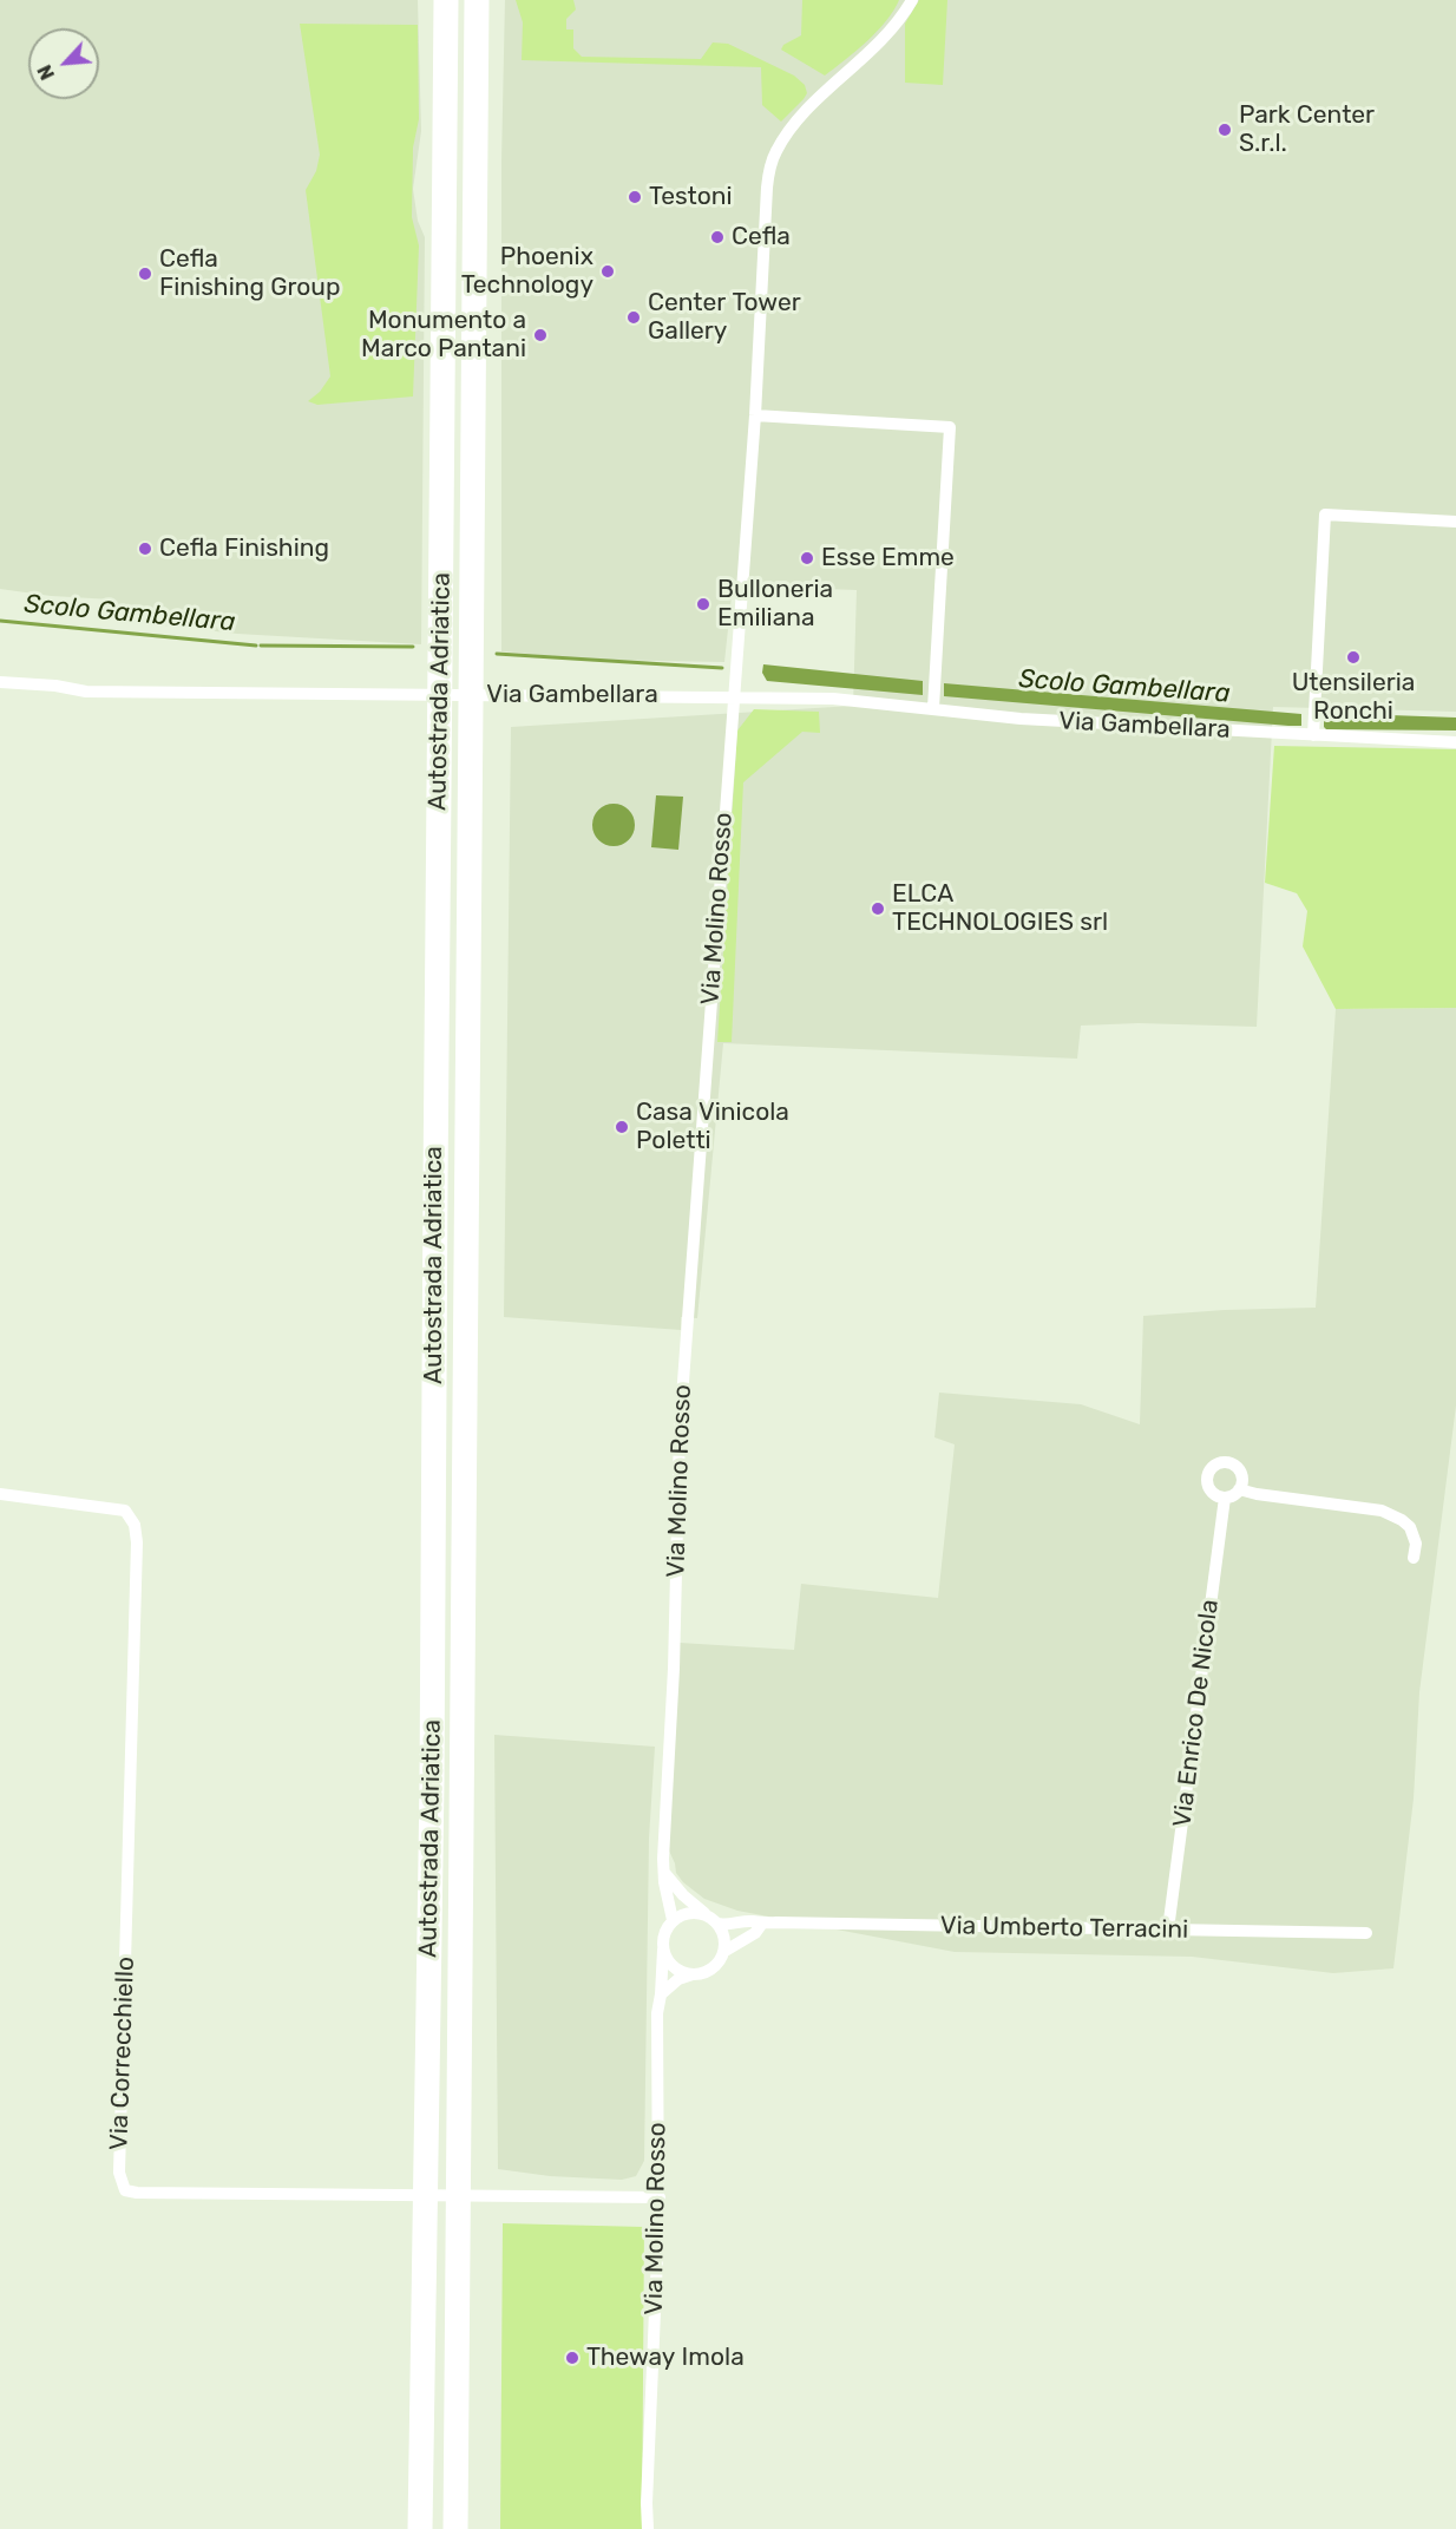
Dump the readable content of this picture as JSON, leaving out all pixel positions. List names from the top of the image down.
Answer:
{
  "streets": {
    "highway": ["Autostrada Adriatica"],
    "street": [
      "Via Gambellara",
      "Via Molino Rosso",
      "Via Enrico De Nicola",
      "Via Umberto Terracini",
      "Via Correcchiello"
    ]
  },
  "crossings": [
    ["Via Gambellara", "Via Molino Rosso"],
    ["Via Molino Rosso", "Via Umberto Terracini"],
    ["Via Molino Rosso", "Via Correcchiello"],
    ["Via Enrico De Nicola", "Via Umberto Terracini"]
  ],
  "water": ["Scolo Gambellara"],
  "places": [
    "Park Center S.r.l.",
    "Testoni",
    "Cefla",
    "Phoenix Technology",
    "Cefla Finishing Group",
    "Center Tower Gallery",
    "Monumento a Marco Pantani",
    "Cefla Finishing",
    "Esse Emme",
    "Bulloneria Emiliana",
    "Utensileria Ronchi",
    "ELCA TECHNOLOGIES srl",
    "Casa Vinicola Poletti",
    "Theway Imola"
  ],
  "north": "bottom left"
}
